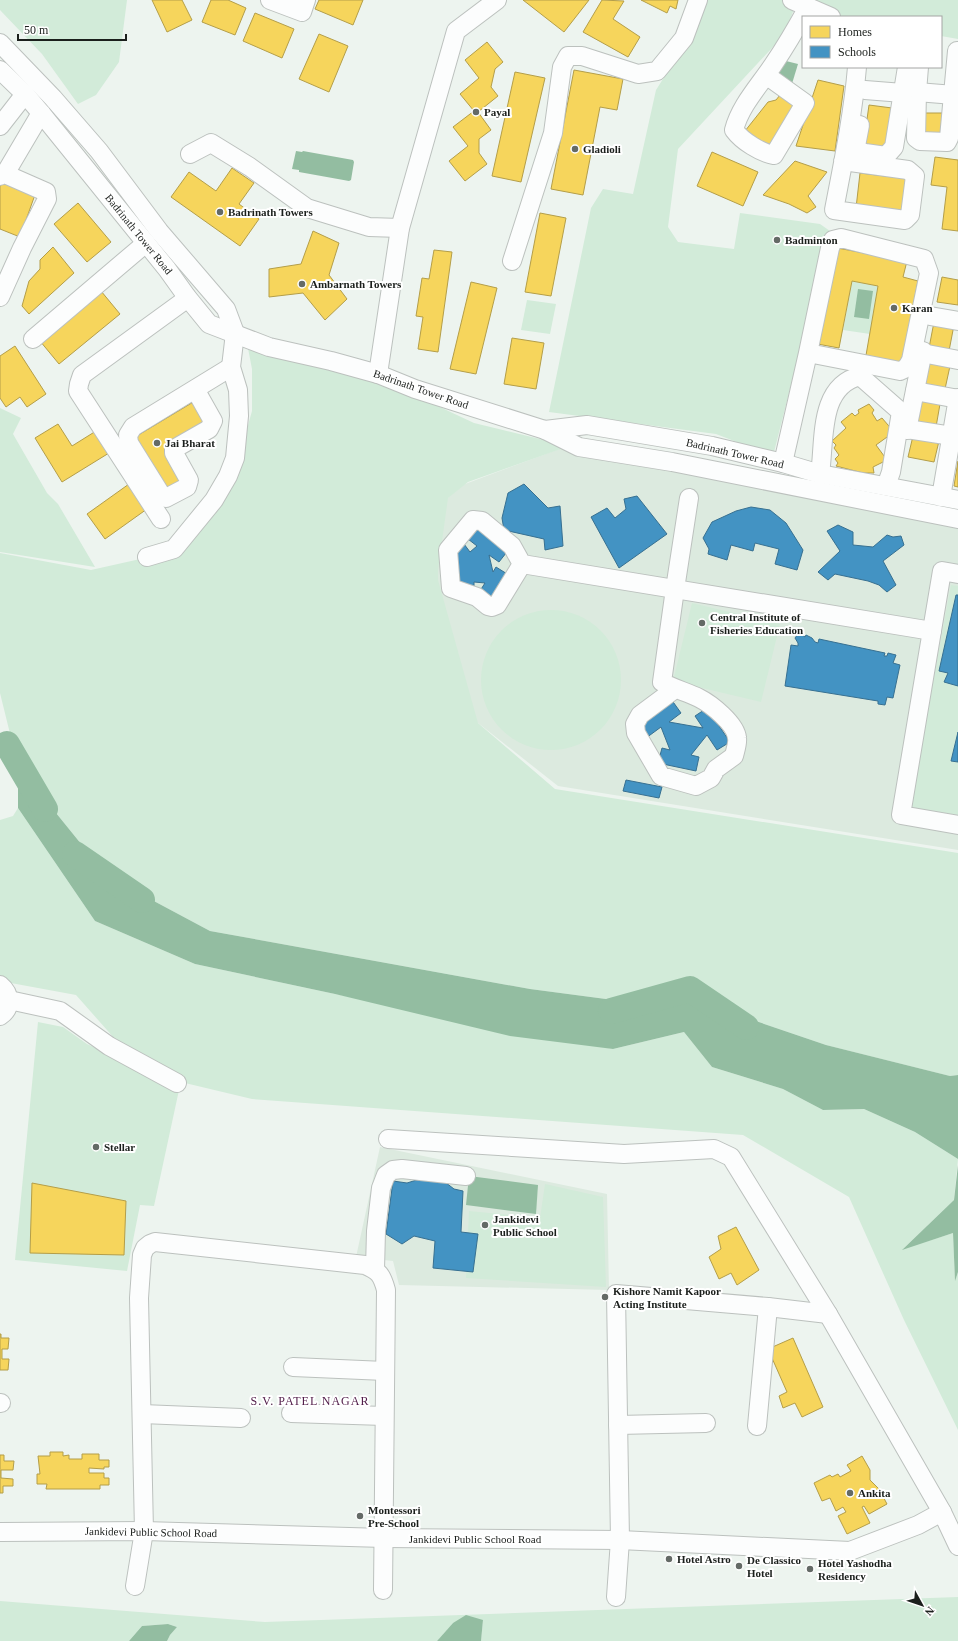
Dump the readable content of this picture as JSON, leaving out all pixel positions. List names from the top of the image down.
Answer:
{
  "streets": {
    "street": ["Badrinath Tower Road", "Jankidevi Public School Road"]
  },
  "districts": ["S.V. PATEL NAGAR"],
  "places": [
    "Payal",
    "Gladioli",
    "Badrinath Towers",
    "Badminton",
    "Ambarnath Towers",
    "Karan",
    "Jai Bharat",
    "Central Institute of Fisheries Education",
    "Stellar",
    "Jankidevi Public School",
    "Kishore Namit Kapoor Acting Institute",
    "Ankita",
    "Montessori Pre-School",
    "Hotel Astro",
    "De Classico Hotel",
    "Hotel Yashodha Residency"
  ],
  "legend": ["Homes", "Schools"],
  "scale_bar": "50 m",
  "north": "bottom right"
}
